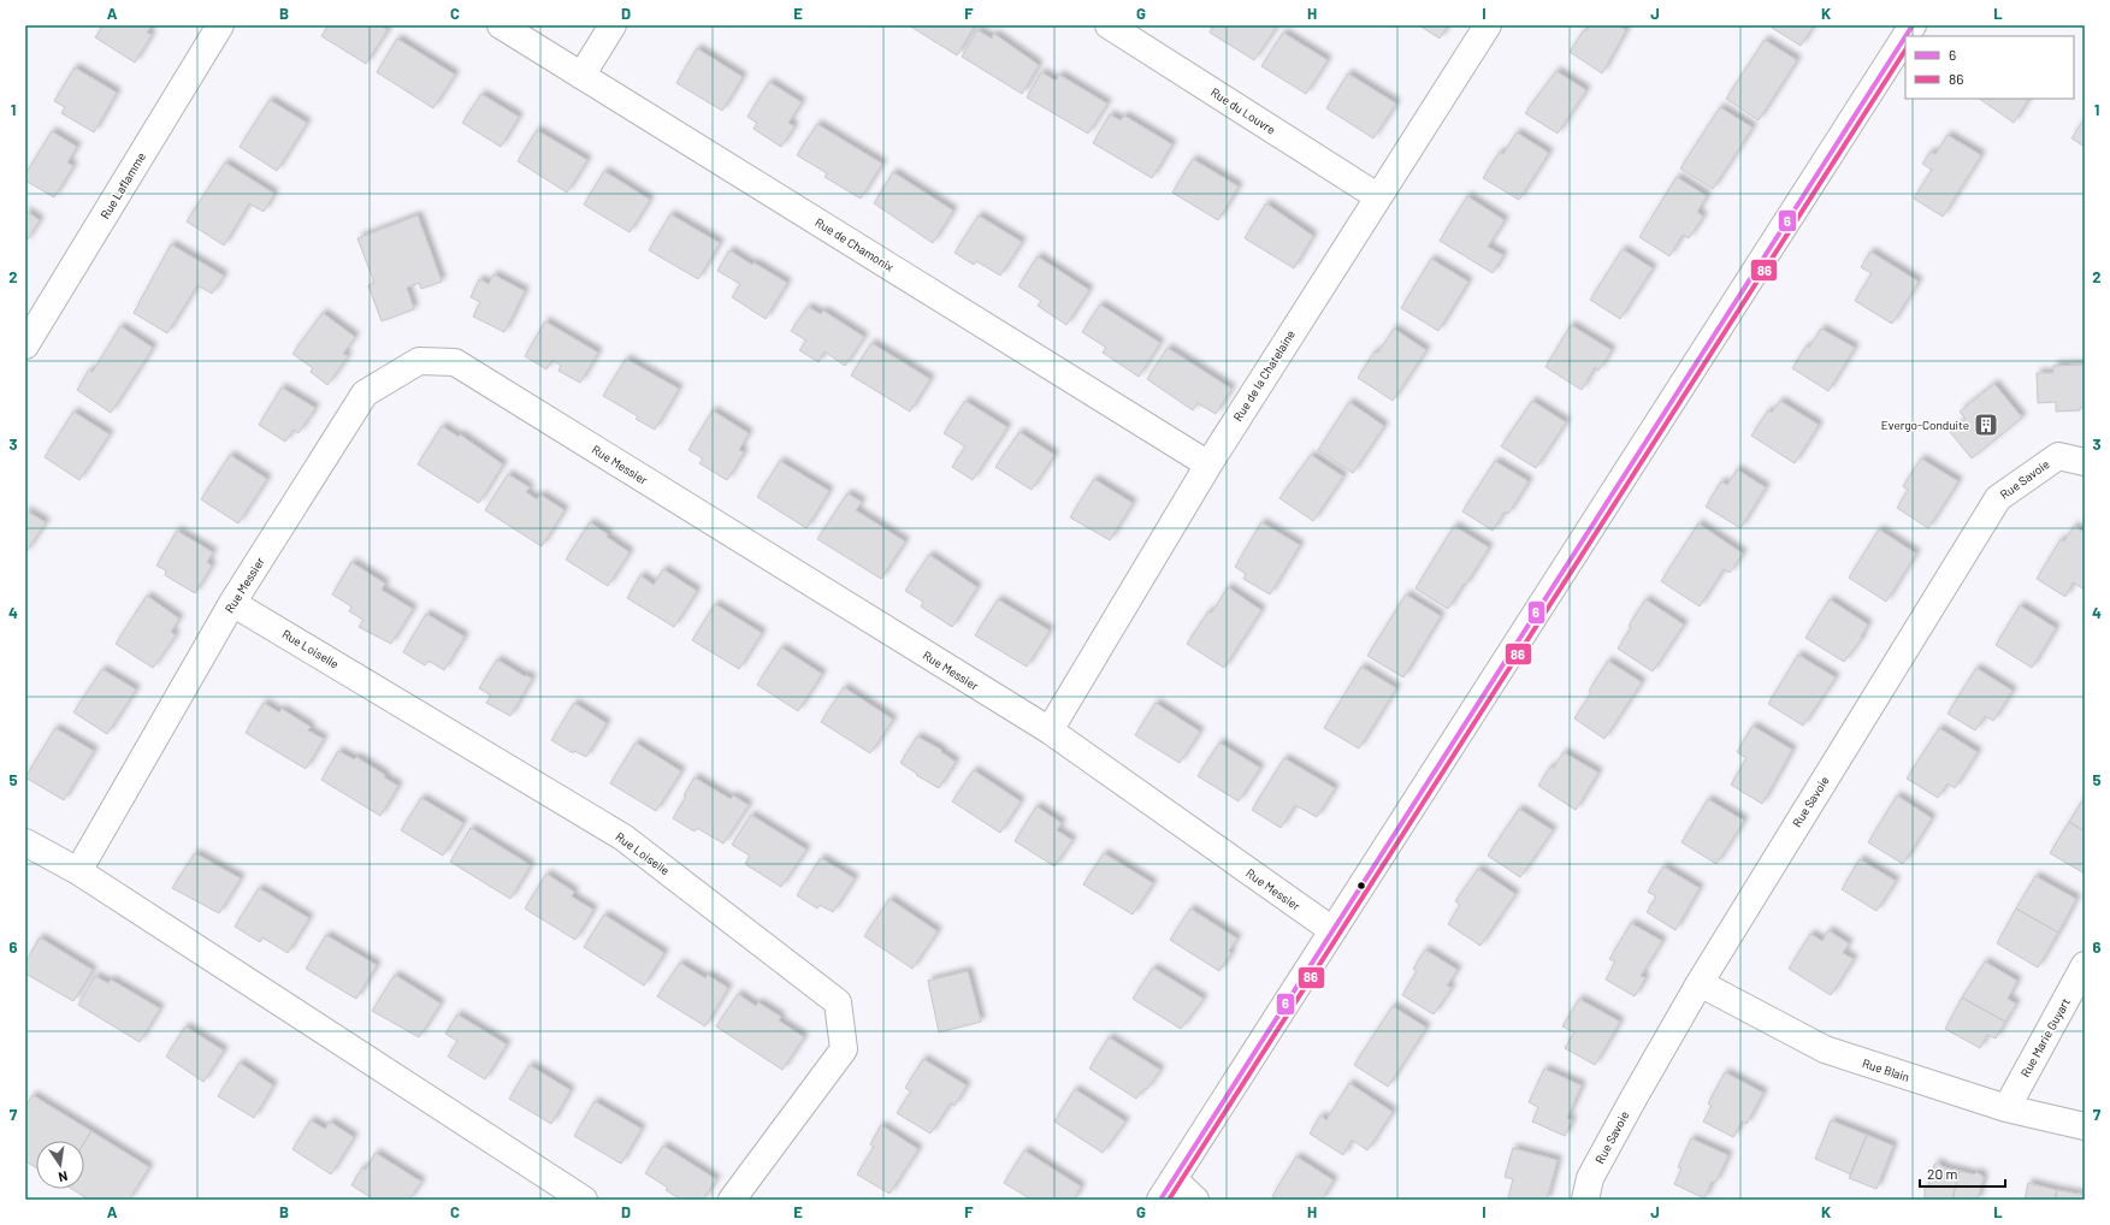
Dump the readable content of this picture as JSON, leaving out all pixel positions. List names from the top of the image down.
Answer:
{
  "streets": {
    "street": [
      "Rue du Louvre",
      "Rue Laflamme",
      "Rue de Chamonix",
      "Rue de la Chatelaine",
      "Rue Messier",
      "Rue Savoie",
      "Rue Loiselle",
      "Rue Marie Guyart",
      "Rue Blain"
    ]
  },
  "crossings": [
    ["Rue du Louvre", "Rue de la Chatelaine"],
    ["Rue de Chamonix", "Rue de la Chatelaine"],
    ["Rue de la Chatelaine", "Rue Messier"],
    ["Rue Messier", "Rue Loiselle"],
    ["Rue Savoie", "Rue Blain"],
    ["Rue Marie Guyart", "Rue Blain"]
  ],
  "places": {
    "building": ["Evergo-Conduite"]
  },
  "lines": ["transit line 6", "transit line 86"],
  "legend": ["6", "86"],
  "scale_bar": "20 m",
  "north": "bottom",
  "grid": {
    "columns": [
      "A",
      "B",
      "C",
      "D",
      "E",
      "F",
      "G",
      "H",
      "I",
      "J",
      "K",
      "L"
    ],
    "rows": [
      "1",
      "2",
      "3",
      "4",
      "5",
      "6",
      "7"
    ]
  }
}
